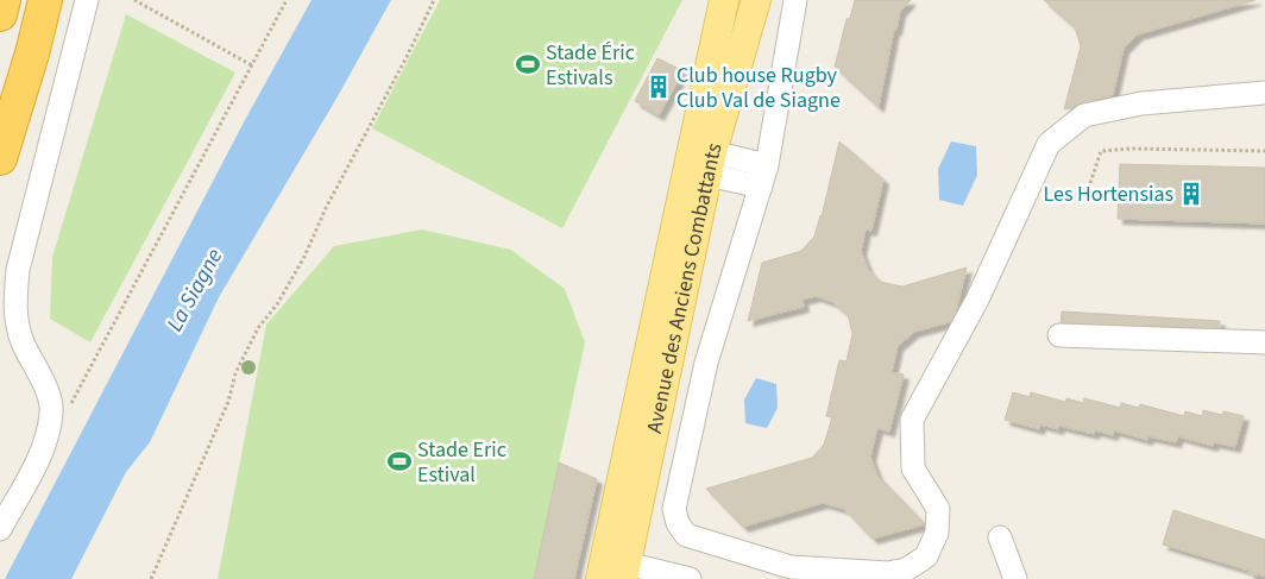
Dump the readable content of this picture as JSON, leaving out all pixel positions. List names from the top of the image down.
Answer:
{
  "streets": {
    "main road": ["Avenue des Anciens Combattants"]
  },
  "water": ["La Siagne"],
  "places": {
    "sports": ["Stade Éric Estivals", "Stade Eric Estival"],
    "building": ["Club house Rugby Club Val de Siagne", "Les Hortensias"]
  }
}
